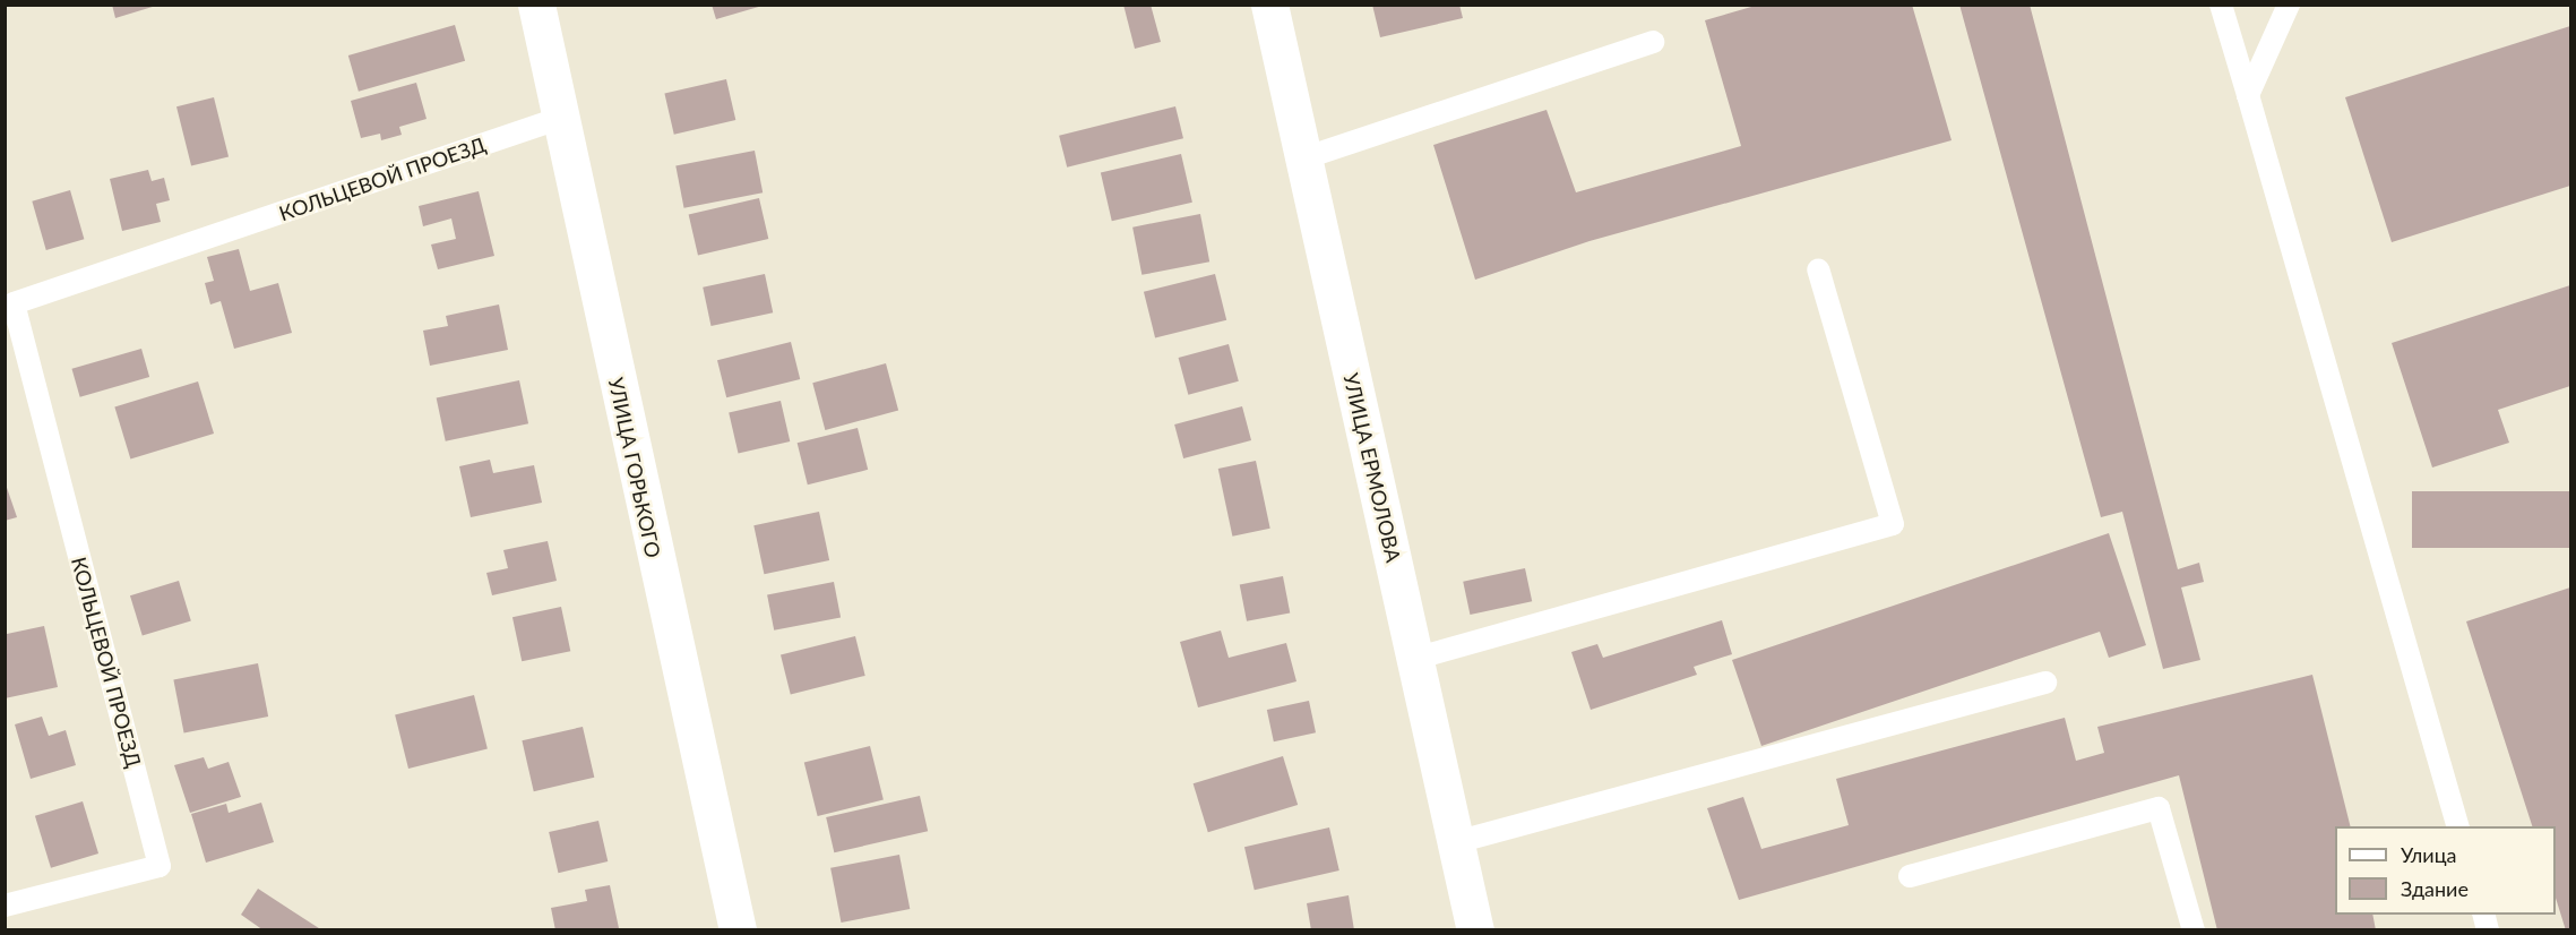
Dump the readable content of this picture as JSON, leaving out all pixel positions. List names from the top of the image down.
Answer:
{
  "streets": {
    "street": ["УЛИЦА ГОРЬКОГО", "УЛИЦА ЕРМОЛОВА"],
    "lane": ["КОЛЬЦЕВОЙ ПРОЕЗД"]
  },
  "crossings": [
    ["КОЛЬЦЕВОЙ ПРОЕЗД", "УЛИЦА ГОРЬКОГО"]
  ],
  "legend": ["Улица", "Здание"]
}
